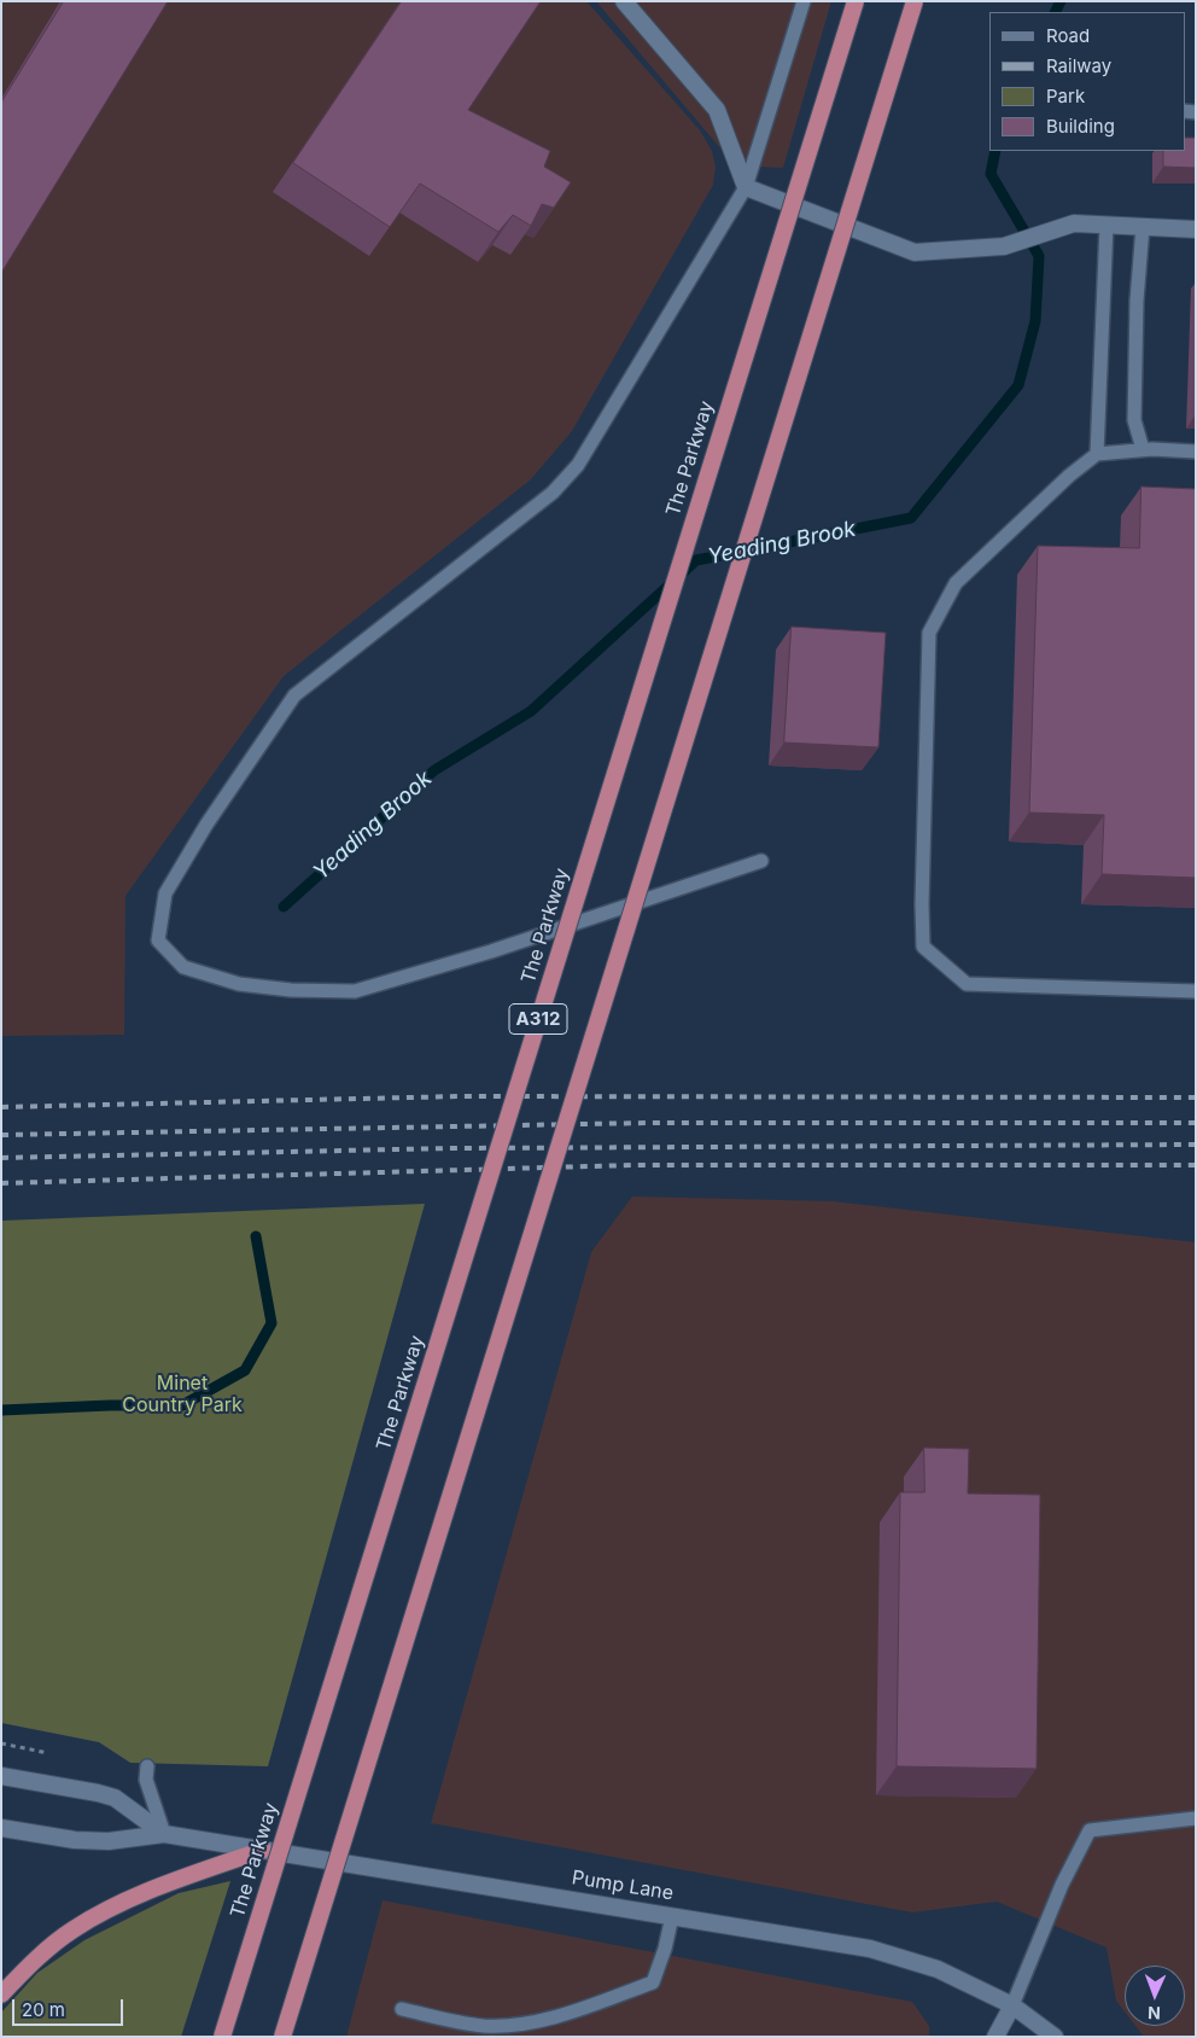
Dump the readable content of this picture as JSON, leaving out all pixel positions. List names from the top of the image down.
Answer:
{
  "streets": {
    "highway": ["The Parkway", "A312"],
    "street": ["Pump Lane"]
  },
  "water": ["Yeading Brook"],
  "parks": ["Minet Country Park"],
  "legend": [
    "Road",
    "Railway",
    "Park",
    "Building"
  ],
  "scale_bar": "20 m",
  "north": "bottom"
}
